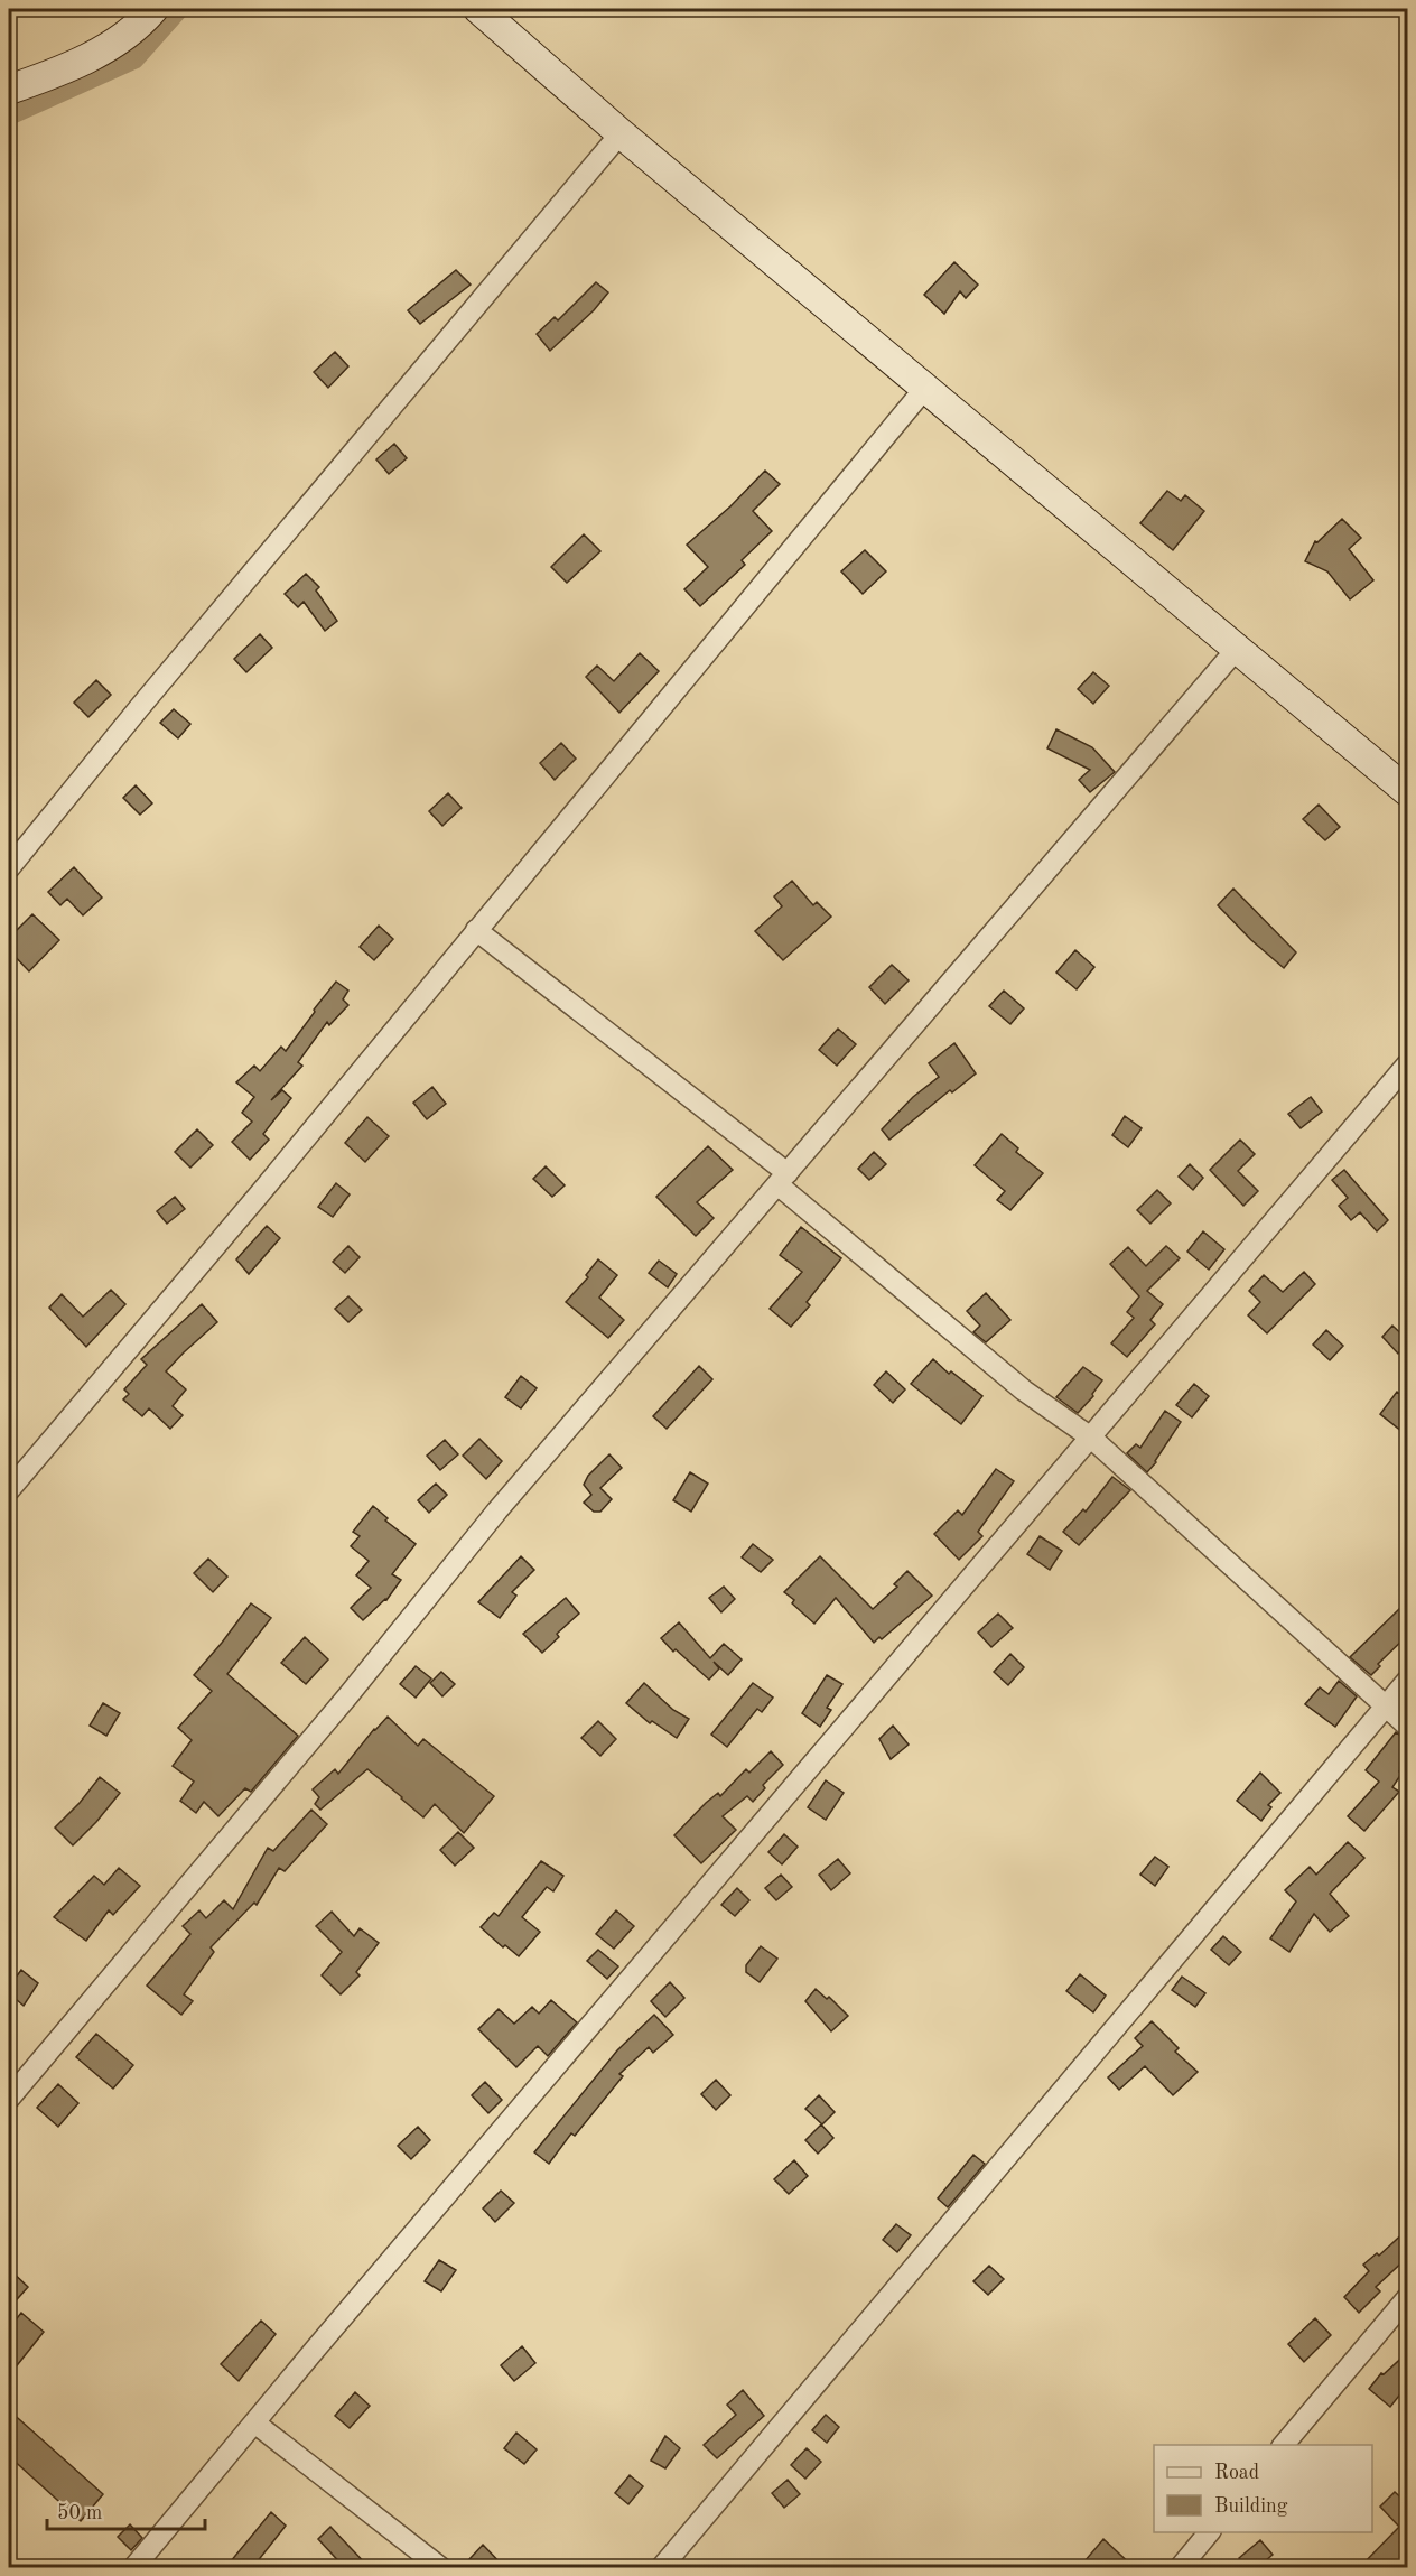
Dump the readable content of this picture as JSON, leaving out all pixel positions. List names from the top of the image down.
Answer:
{
  "legend": ["Road", "Building"],
  "scale_bar": "50 m"
}
